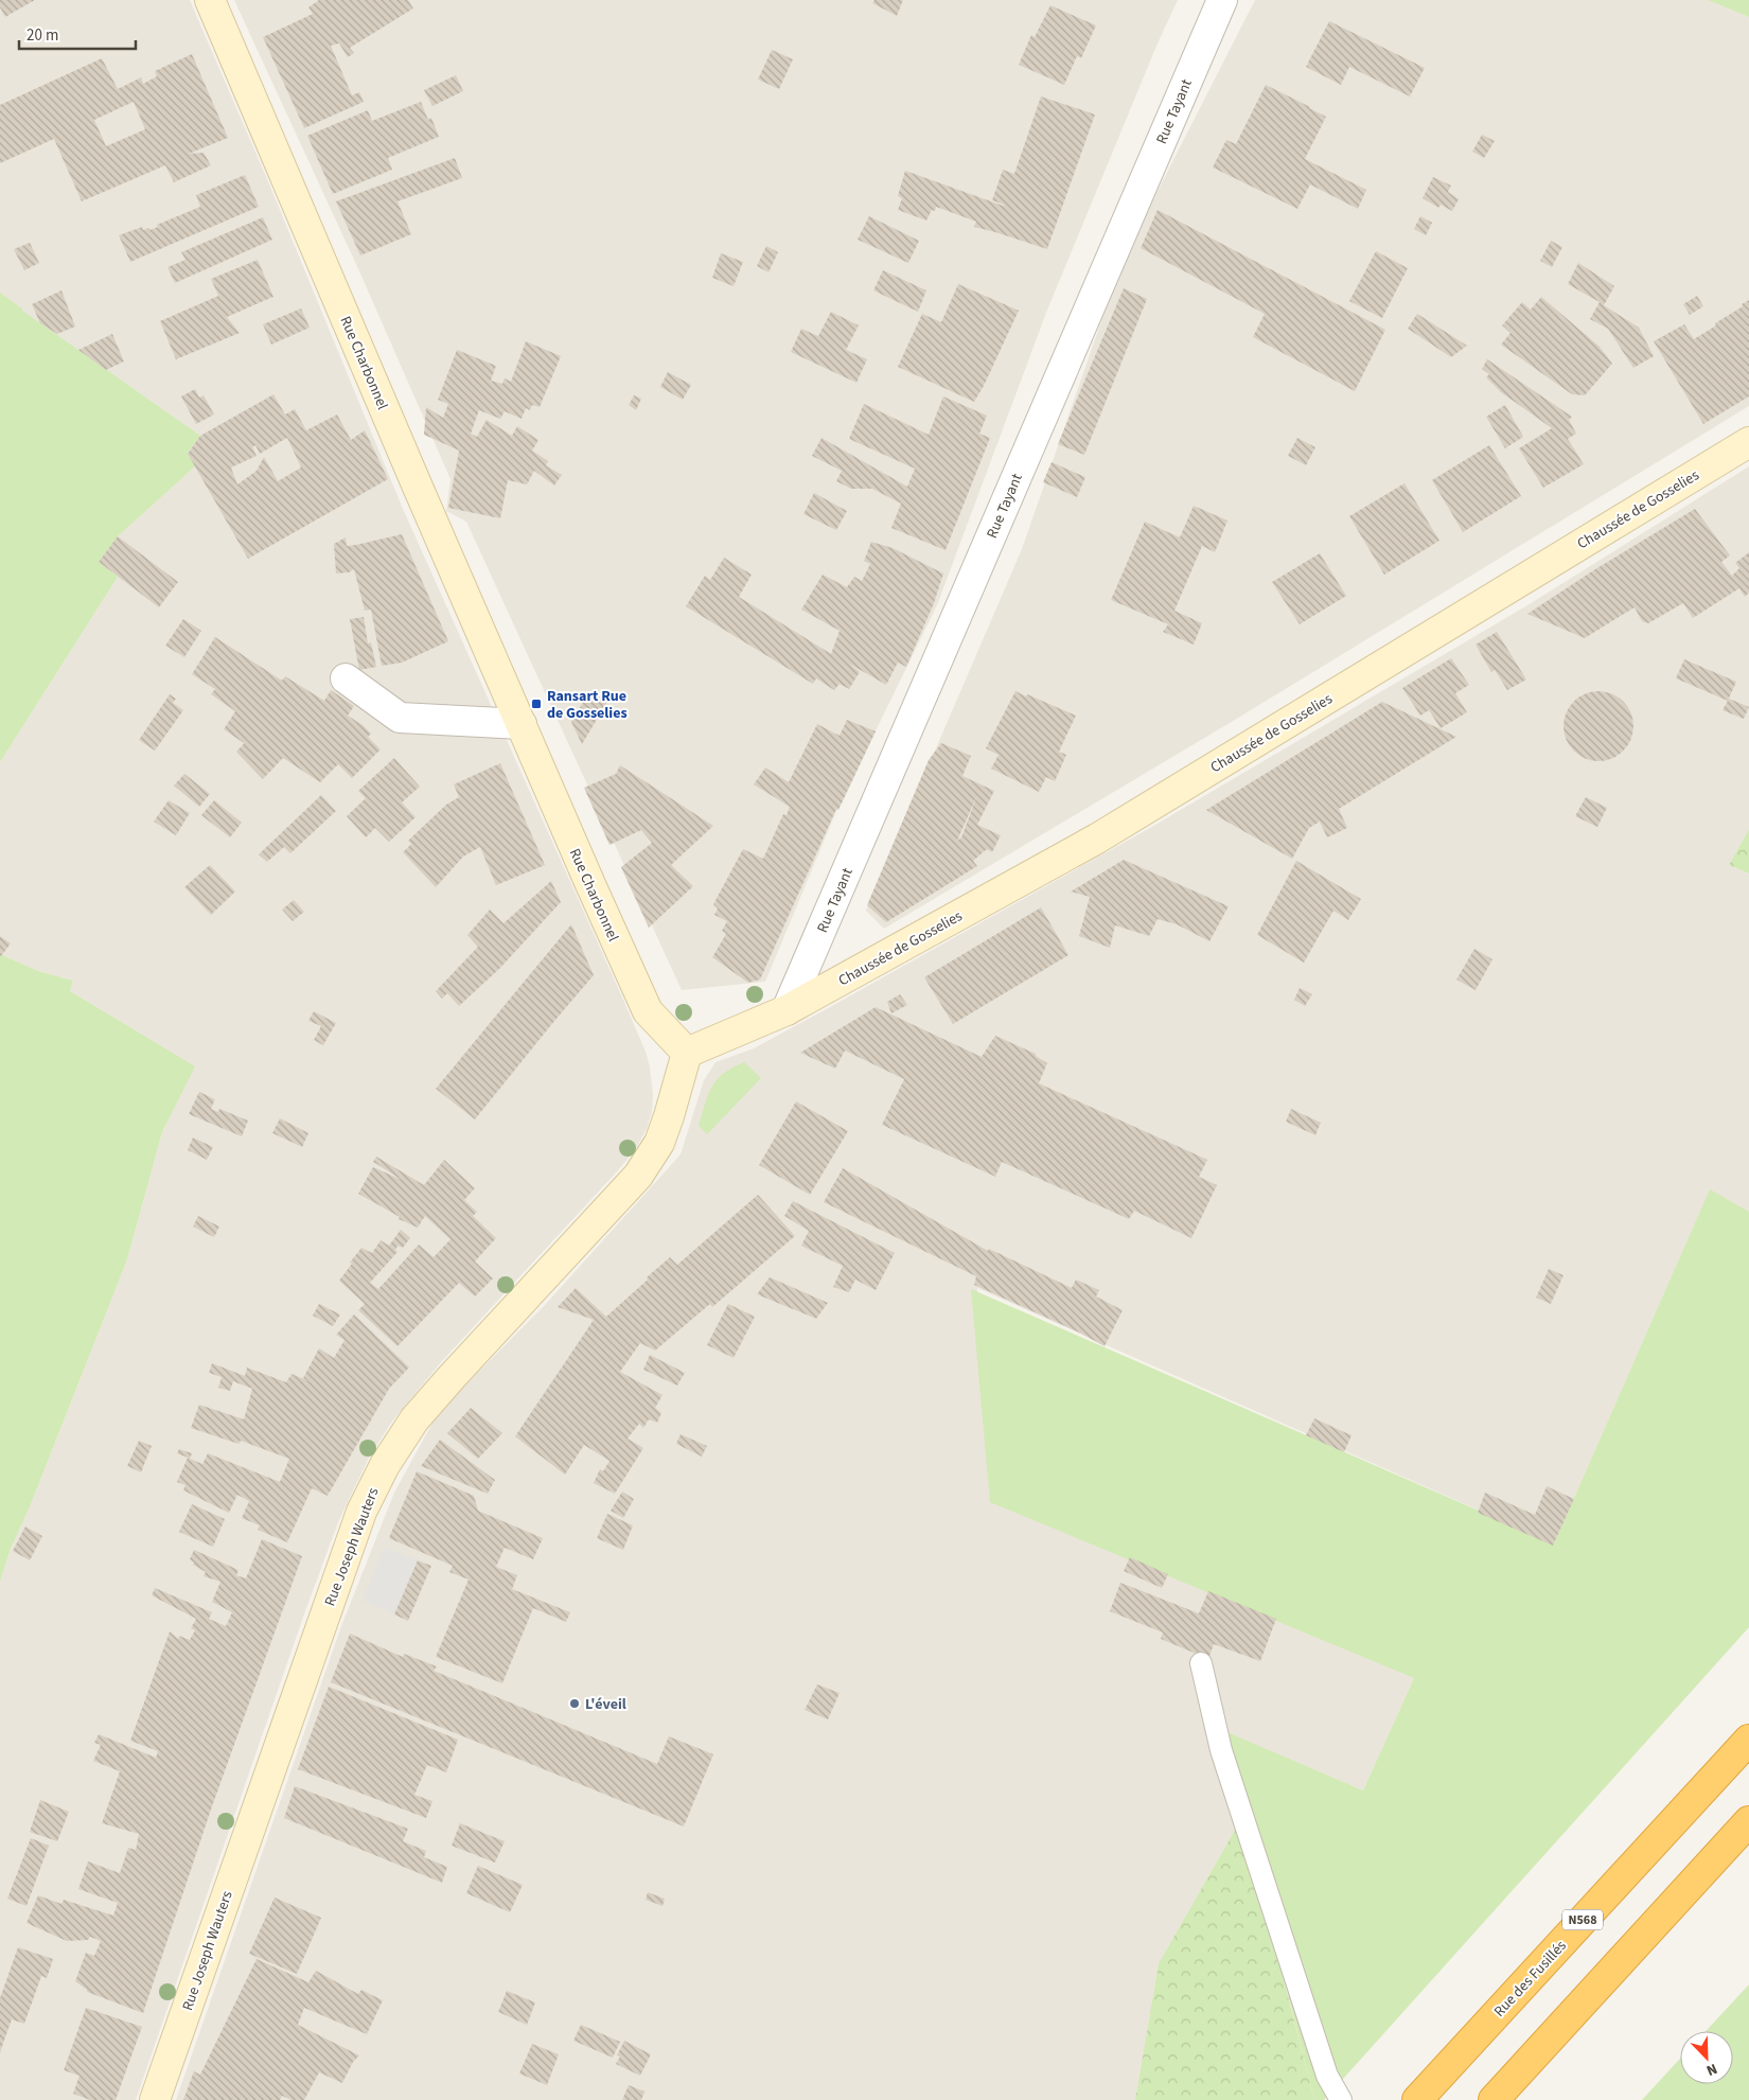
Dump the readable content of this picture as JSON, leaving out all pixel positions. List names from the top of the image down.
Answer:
{
  "streets": {
    "highway": ["N568", "Rue des Fusillés"],
    "street": [
      "Rue Tayant",
      "Rue Charbonnel",
      "Chaussée de Gosselies",
      "Rue Joseph Wauters"
    ]
  },
  "crossings": [
    ["Rue Tayant", "Chaussée de Gosselies"],
    ["Rue Charbonnel", "Rue Joseph Wauters"]
  ],
  "places": {
    "transit": ["Ransart Rue de Gosselies"],
    "other": ["L'éveil"]
  },
  "scale_bar": "20 m",
  "north": "bottom right"
}
